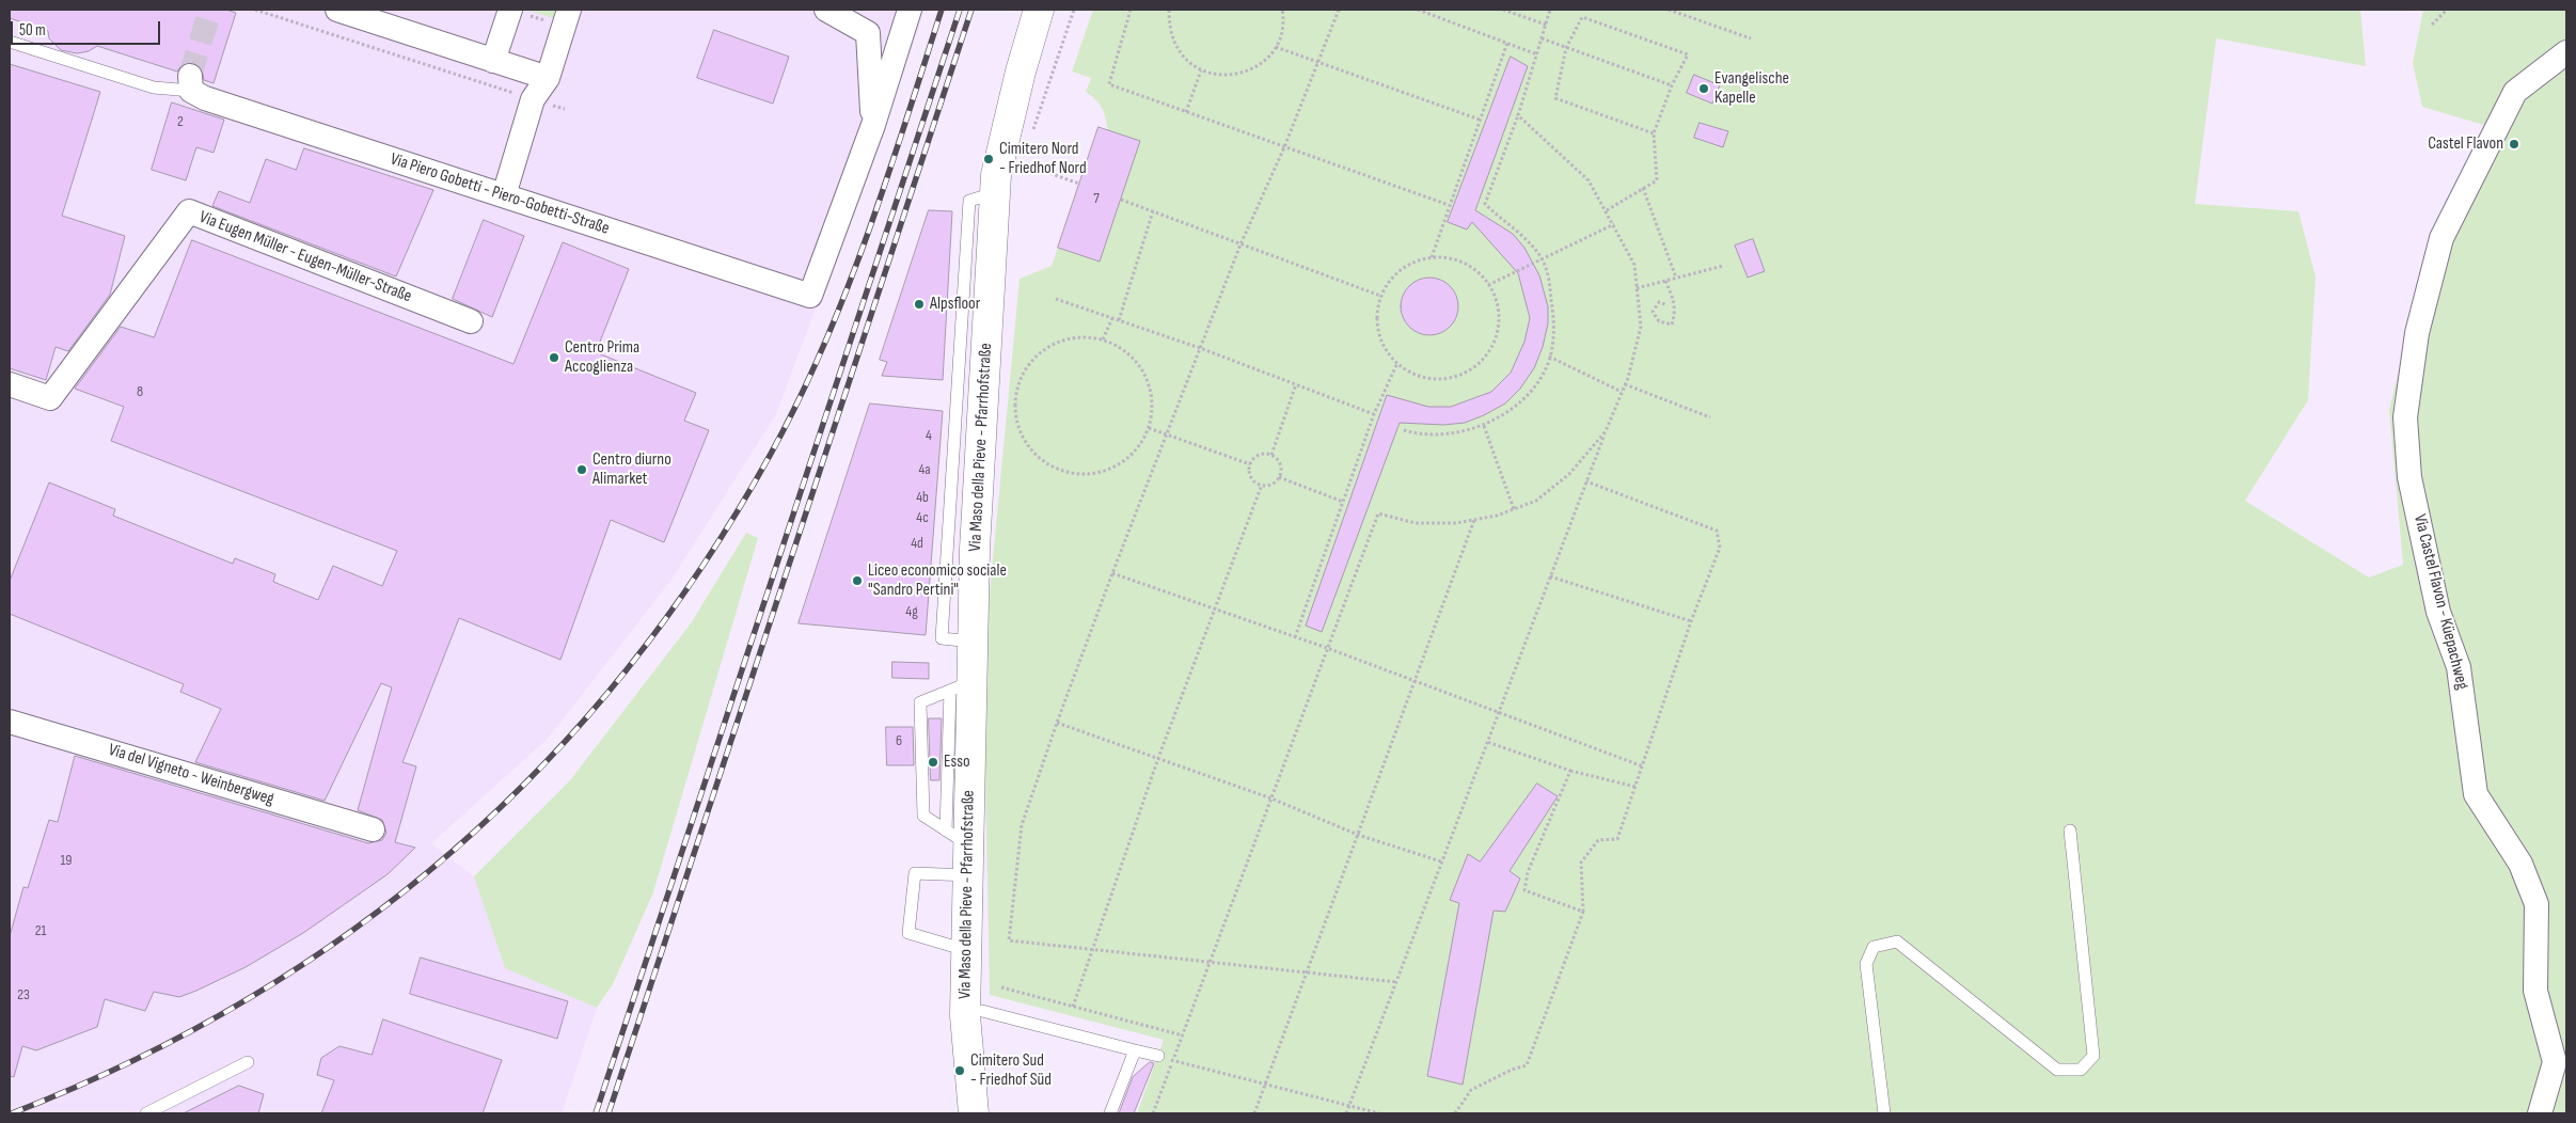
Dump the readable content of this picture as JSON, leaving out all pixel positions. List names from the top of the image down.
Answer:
{
  "streets": {
    "street": [
      "Via Piero Gobetti - Piero-Gobetti-Straße",
      "Via Eugen Müller - Eugen-Müller-Straße",
      "Via Maso della Pieve - Pfarrhofstraße",
      "Via Castel Flavon - Küepachweg",
      "Via del Vigneto - Weinbergweg"
    ]
  },
  "places": [
    "Evangelische Kapelle",
    "Castel Flavon",
    "Cimitero Nord - Friedhof Nord",
    "Alpsfloor",
    "Centro Prima Accoglienza",
    "Centro diurno Alimarket",
    "Liceo economico sociale \"Sandro Pertini\"",
    "Esso",
    "Cimitero Sud - Friedhof Süd"
  ],
  "house_numbers": [
    "2",
    "7",
    "8",
    "4",
    "4a",
    "4b",
    "4c",
    "4d",
    "4g",
    "6",
    "19",
    "21",
    "23"
  ],
  "scale_bar": "50 m"
}
